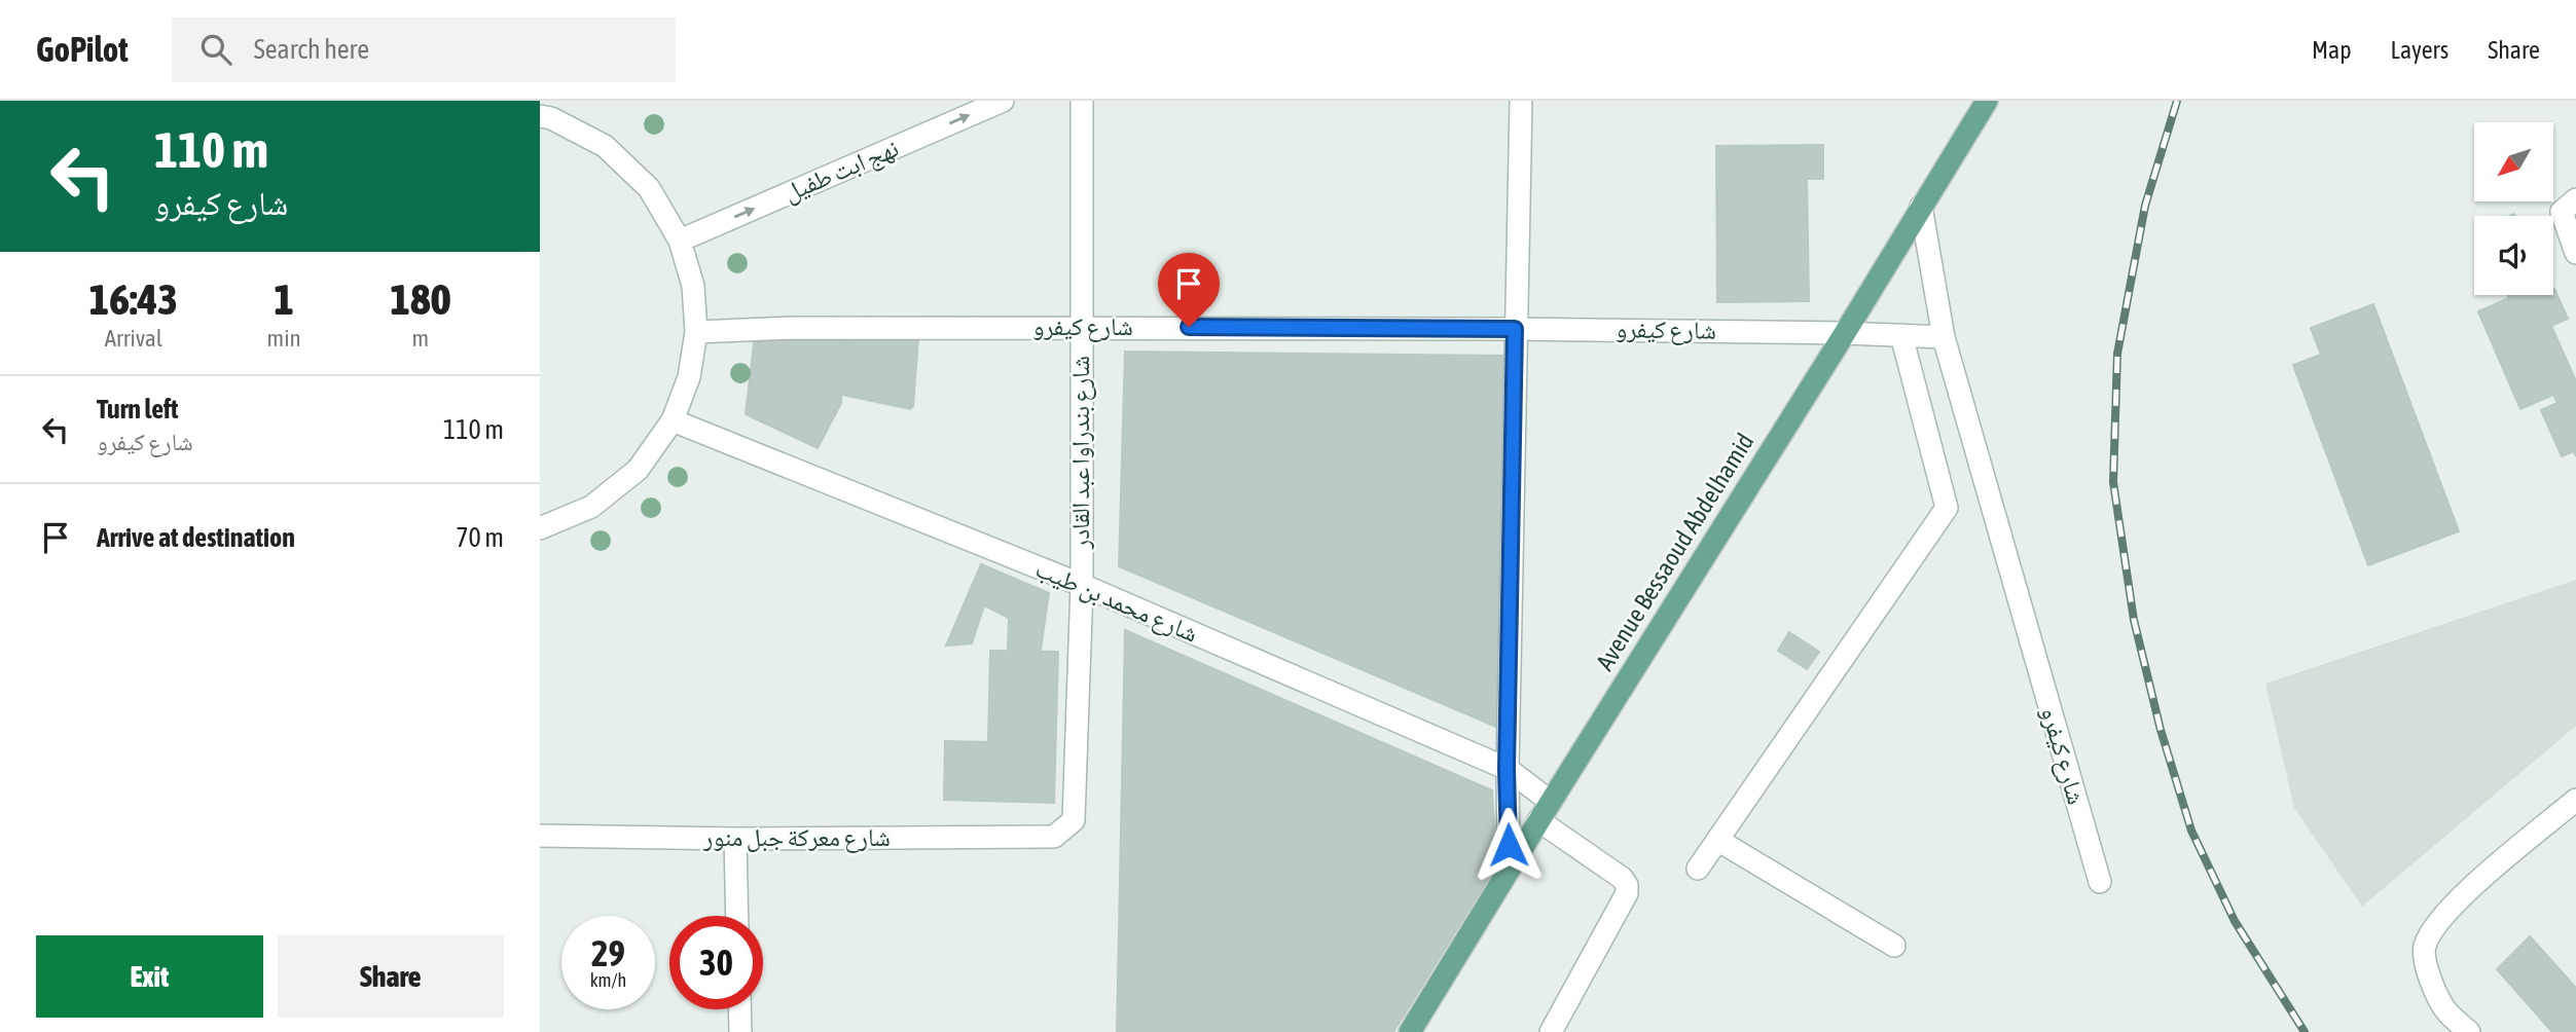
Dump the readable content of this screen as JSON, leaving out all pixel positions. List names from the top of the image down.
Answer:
{
  "streets": {
    "main road": ["Avenue Bessaoud Abdelhamid"],
    "street": [
      "نهج ابت طفيل",
      "شارع كيفرو",
      "شارع بندراوا عبد القادر",
      "شارع محمد بن طيب",
      "شارع معركة جبل منور"
    ]
  },
  "crossings": [
    ["شارع كيفرو", "شارع بندراوا عبد القادر"],
    ["شارع كيفرو", "Avenue Bessaoud Abdelhamid"],
    ["شارع بندراوا عبد القادر", "شارع محمد بن طيب"],
    ["شارع بندراوا عبد القادر", "شارع معركة جبل منور"],
    ["Avenue Bessaoud Abdelhamid", "شارع محمد بن طيب"]
  ],
  "one_way": ["نهج ابت طفيل"],
  "north": "bottom left",
  "page": {
    "header": "GoPilot",
    "search": "Search here",
    "nav": ["Map", "Layers", "Share"],
    "turn": ["110 m", "شارع كيفرو"],
    "eta": [
      "16:43",
      "Arrival",
      "1",
      "min",
      "180",
      "m"
    ],
    "list": [
      {
        "name": "Turn left",
        "note": "شارع كيفرو",
        "value": "110 m"
      },
      {
        "name": "Arrive at destination",
        "value": "70 m"
      }
    ],
    "speed": "29 km/h",
    "limit": "30",
    "buttons": ["Exit", "Share"]
  }
}
